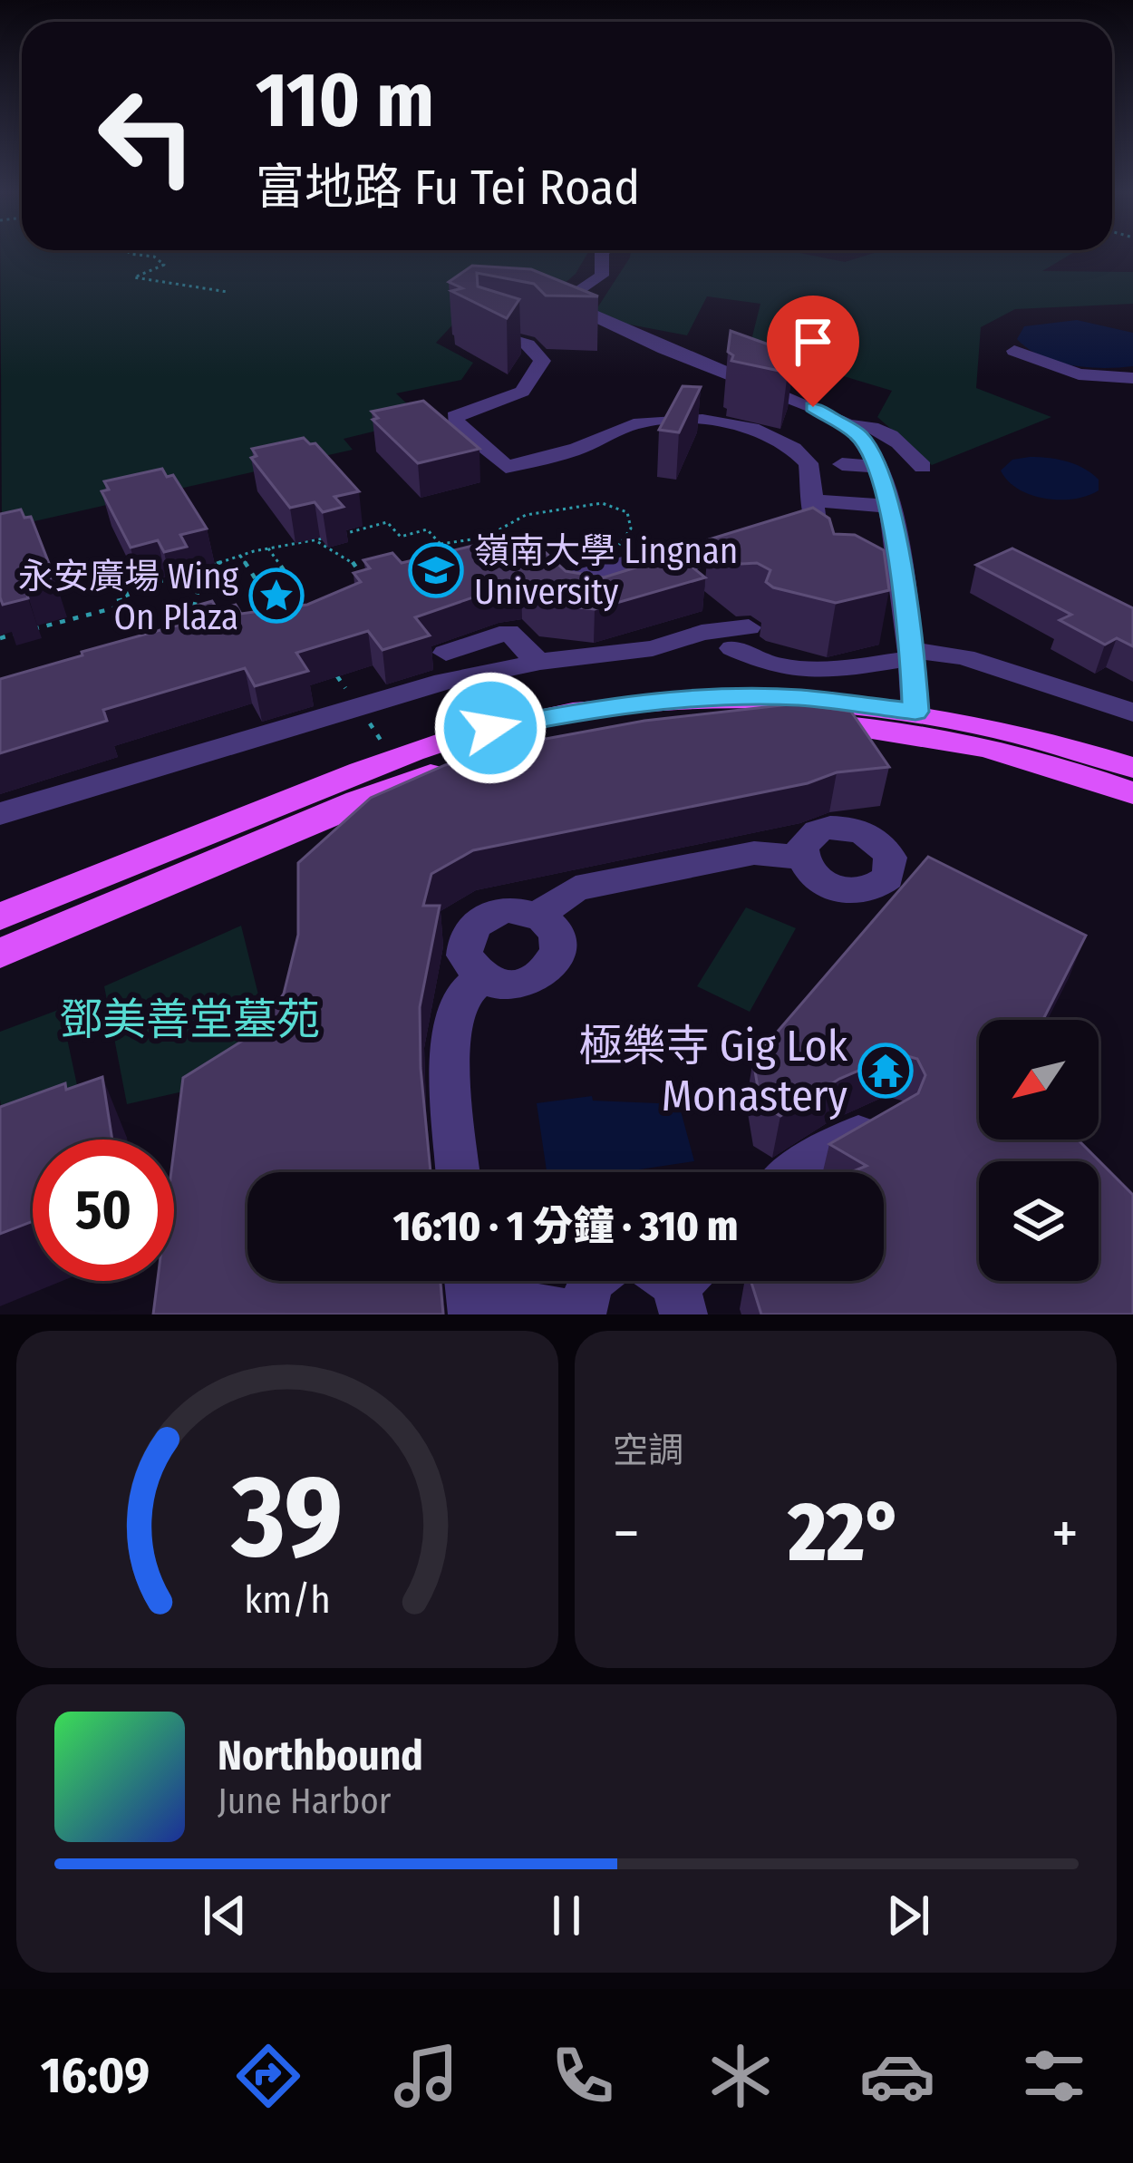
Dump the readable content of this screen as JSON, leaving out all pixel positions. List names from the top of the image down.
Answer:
{
  "parks": ["鄧美善堂墓苑"],
  "places": {
    "school or university": ["嶺南大學 Lingnan University"],
    "place": ["永安廣場 Wing On Plaza"],
    "temple": ["極樂寺 Gig Lok Monastery"]
  },
  "north": "bottom left",
  "page": {
    "turn": ["110 m", "富地路 Fu Tei Road"],
    "limit": "50",
    "trip": "16:10 · 1 分鐘 · 310 m",
    "tile": "空調",
    "heat": ["−", "22°", "+"],
    "song": ["Northbound", "June Harbor"],
    "tabs": "16:09",
    "gauge": ["39", "km/h"]
  }
}
